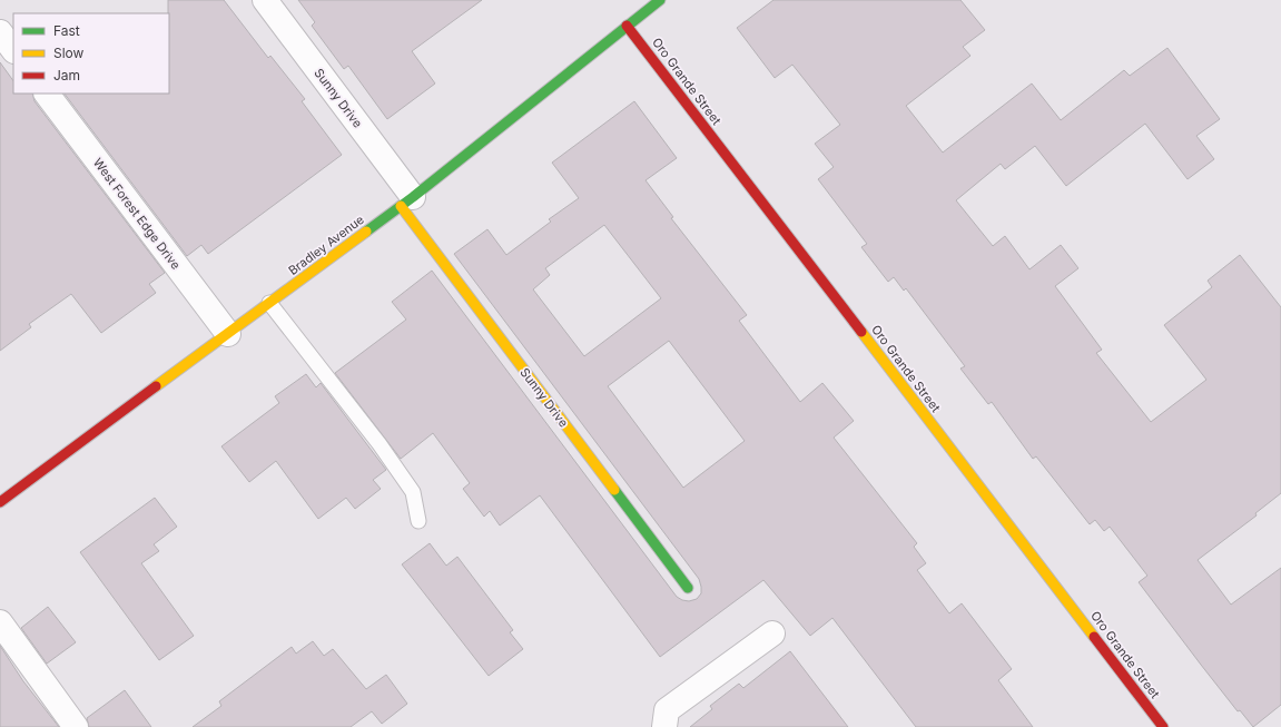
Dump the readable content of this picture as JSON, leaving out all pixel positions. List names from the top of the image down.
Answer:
{
  "streets": {
    "street": [
      "Oro Grande Street",
      "Sunny Drive",
      "West Forest Edge Drive",
      "Bradley Avenue"
    ]
  },
  "crossings": [
    ["Oro Grande Street", "Bradley Avenue"],
    ["Sunny Drive", "Bradley Avenue"],
    ["West Forest Edge Drive", "Bradley Avenue"]
  ],
  "legend": ["Fast", "Slow", "Jam"]
}
